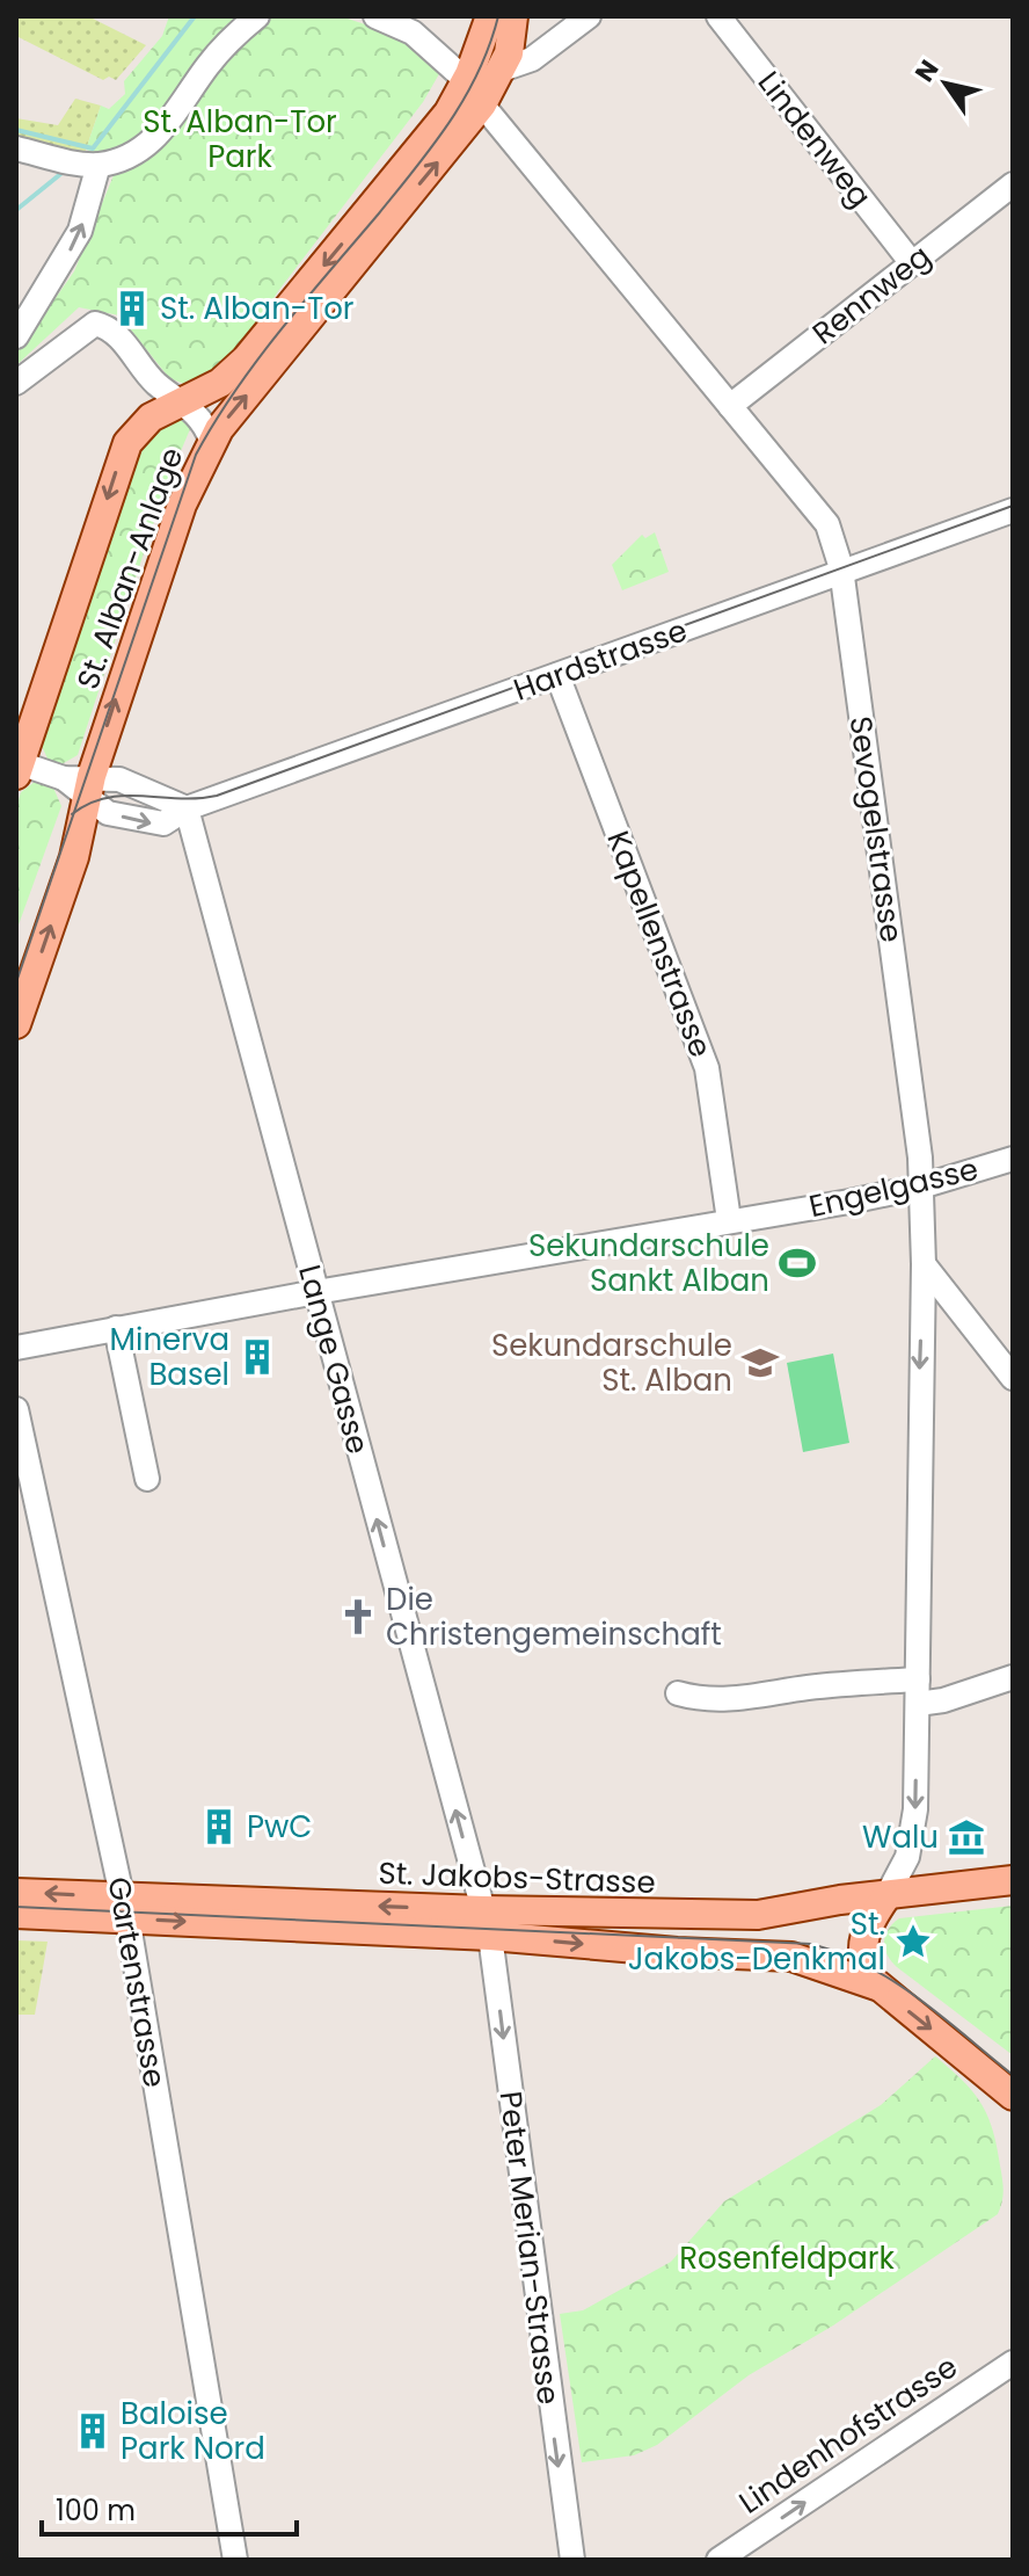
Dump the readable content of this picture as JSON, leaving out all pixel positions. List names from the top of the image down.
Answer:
{
  "streets": {
    "main road": ["St. Alban-Anlage", "St. Jakobs-Strasse"],
    "street": [
      "Lindenweg",
      "Rennweg",
      "Hardstrasse",
      "Sevogelstrasse",
      "Kapellenstrasse",
      "Engelgasse",
      "Lange Gasse",
      "Gartenstrasse",
      "Peter Merian-Strasse",
      "Lindenhofstrasse"
    ]
  },
  "crossings": [
    ["Lindenweg", "Rennweg"],
    ["Rennweg", "Sevogelstrasse"],
    ["St. Alban-Anlage", "Hardstrasse"],
    ["St. Alban-Anlage", "Sevogelstrasse"],
    ["Hardstrasse", "Sevogelstrasse"],
    ["Hardstrasse", "Kapellenstrasse"],
    ["Hardstrasse", "Lange Gasse"],
    ["Sevogelstrasse", "Engelgasse"],
    ["Sevogelstrasse", "St. Jakobs-Strasse"],
    ["Kapellenstrasse", "Engelgasse"],
    ["Engelgasse", "Lange Gasse"],
    ["Lange Gasse", "St. Jakobs-Strasse"],
    ["Lange Gasse", "Peter Merian-Strasse"],
    ["St. Jakobs-Strasse", "Gartenstrasse"],
    ["St. Jakobs-Strasse", "Peter Merian-Strasse"]
  ],
  "one_way": ["Lange Gasse", "Peter Merian-Strasse", "Lindenhofstrasse"],
  "parks": ["St. Alban-Tor Park", "Rosenfeldpark"],
  "places": {
    "building": [
      "St. Alban-Tor",
      "Minerva Basel",
      "PwC",
      "Baloise Park Nord"
    ],
    "sports": ["Sekundarschule Sankt Alban"],
    "school or university": ["Sekundarschule St. Alban"],
    "church": ["Die Christengemeinschaft"],
    "museum": ["Walu"],
    "place": ["St. Jakobs-Denkmal"]
  },
  "scale_bar": "100 m",
  "north": "top left"
}
